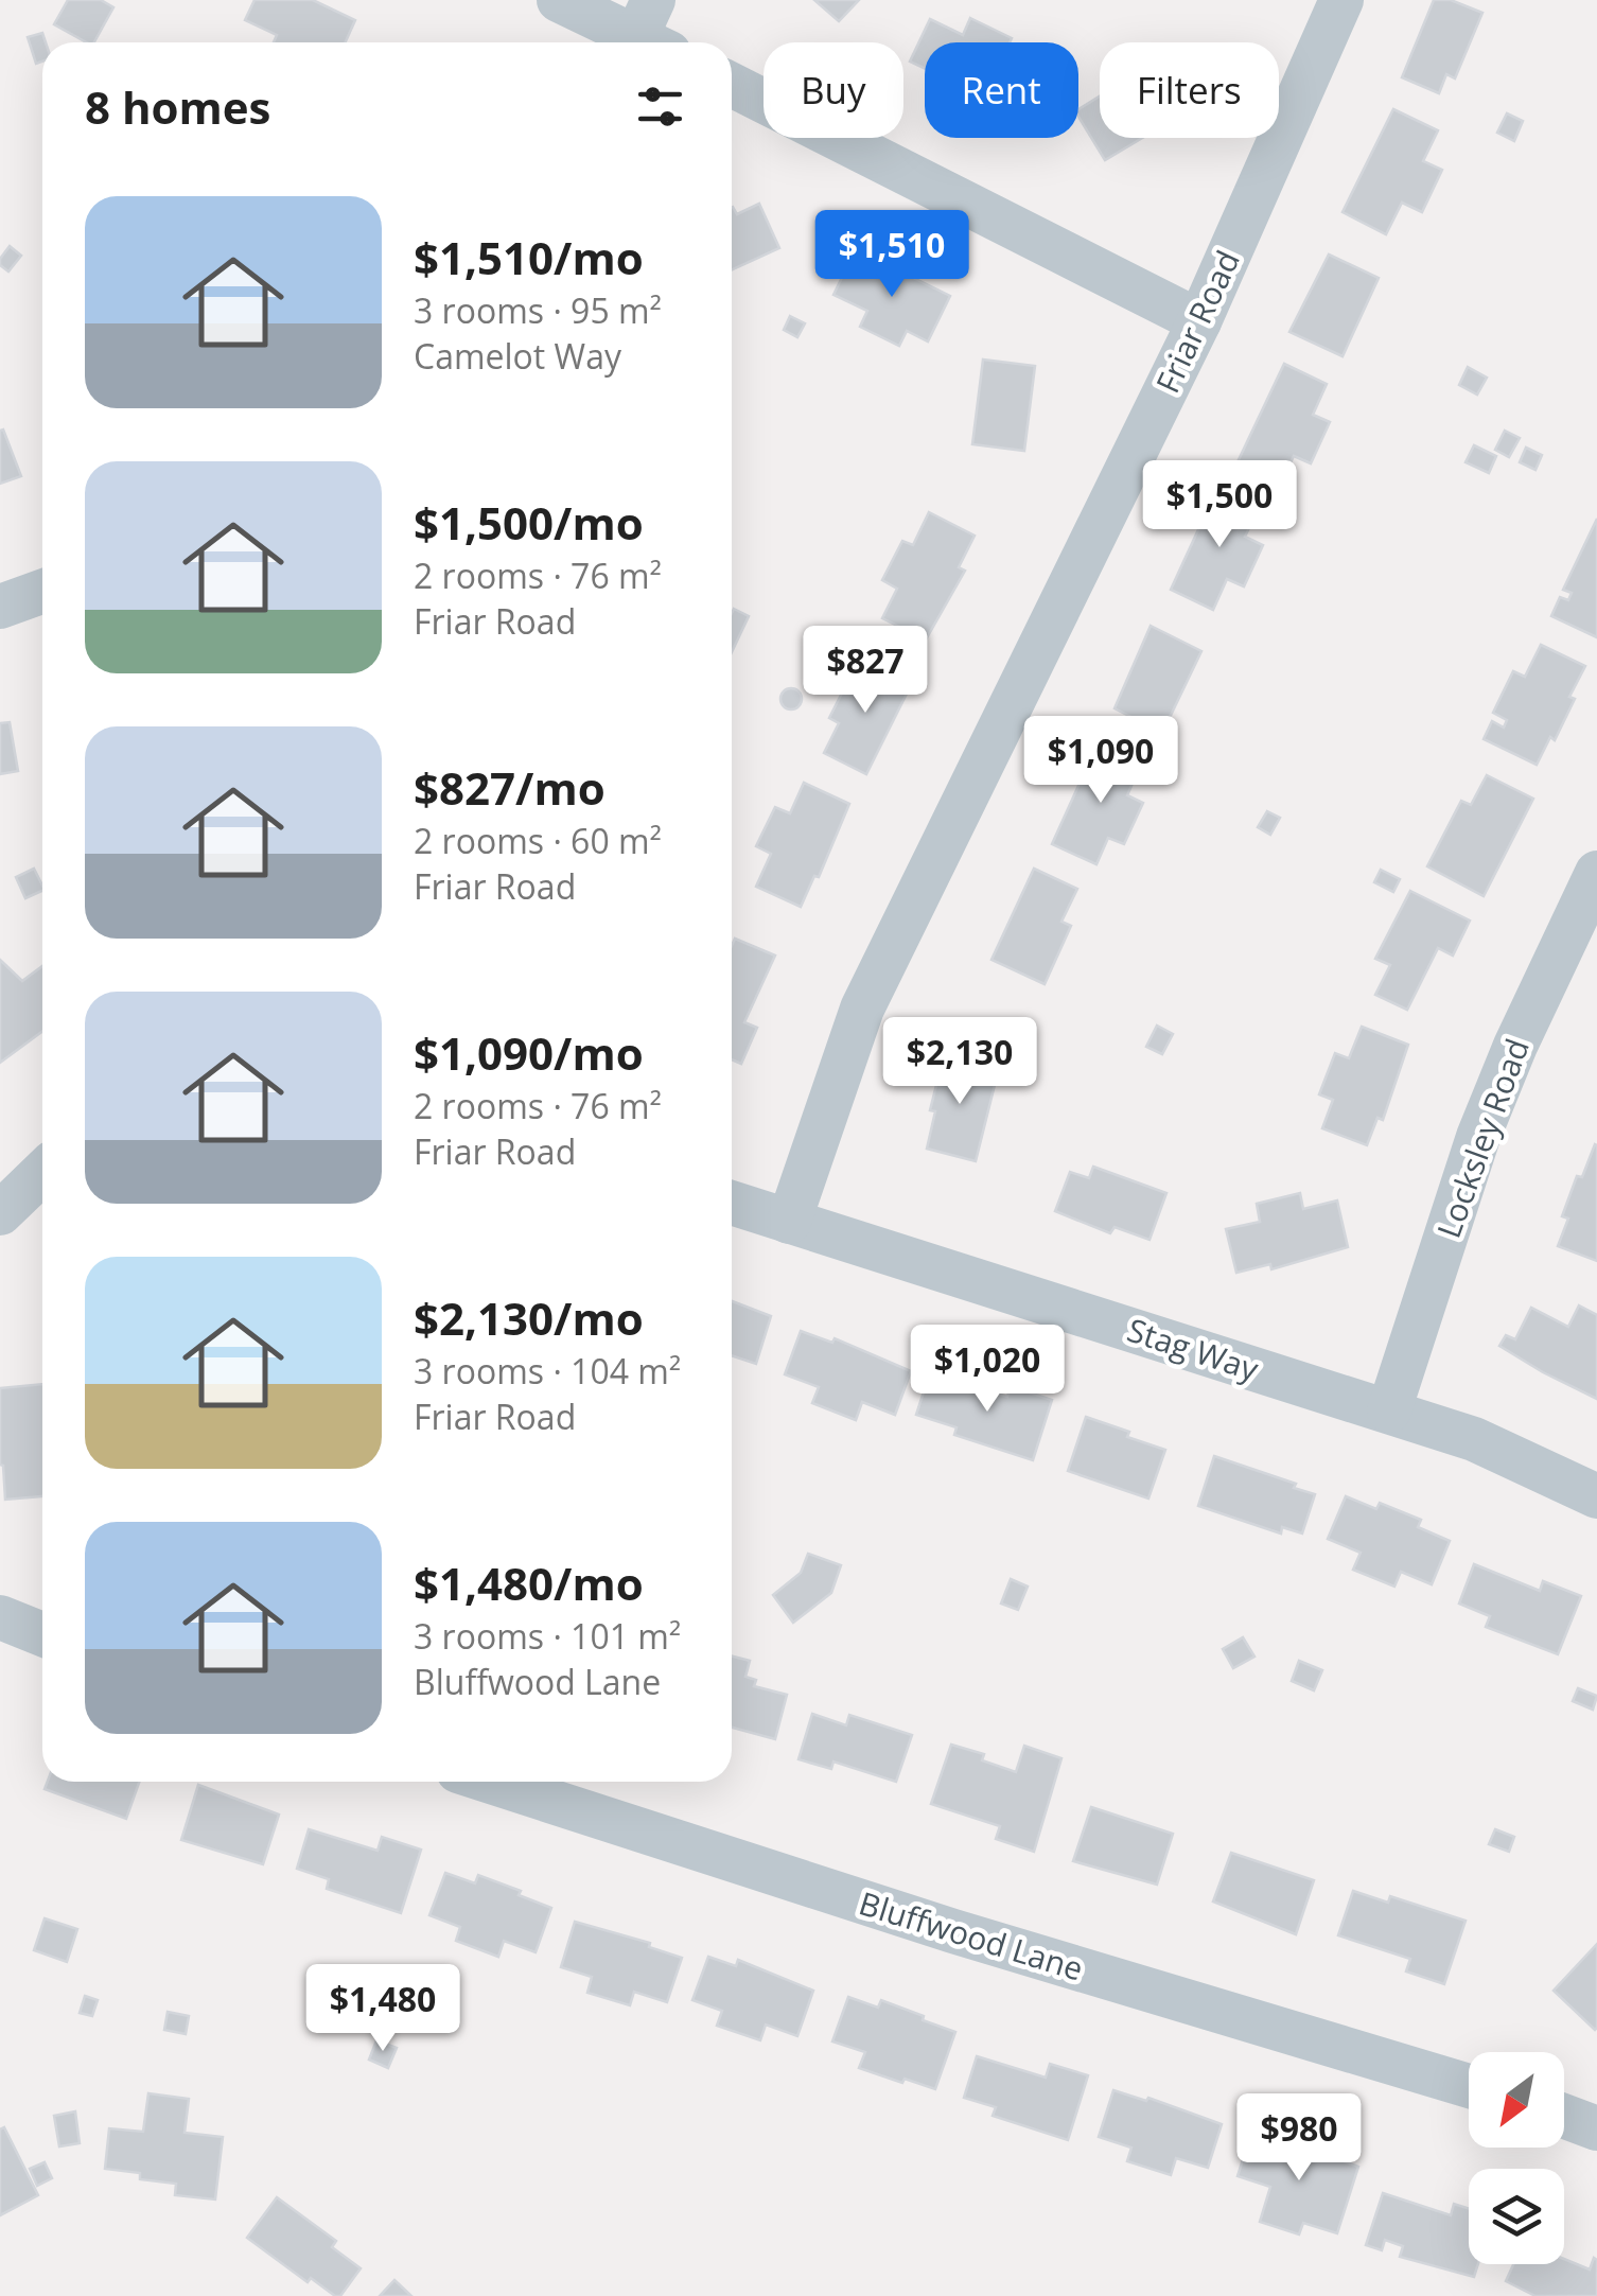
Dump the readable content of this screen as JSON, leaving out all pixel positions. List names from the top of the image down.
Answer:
{
  "streets": {
    "street": [
      "Friar Road",
      "Locksley Road",
      "Stag Way",
      "Bluffwood Lane"
    ]
  },
  "crossings": [
    ["Friar Road", "Stag Way"],
    ["Locksley Road", "Stag Way"]
  ],
  "north": "bottom left",
  "page": {
    "chip": ["Buy", "Rent", "Filters"],
    "heading": "8 homes",
    "list": [
      {
        "name": "$1,510/mo",
        "note": "3 rooms · 95 m² · Camelot Way"
      },
      {
        "name": "$1,500/mo",
        "note": "2 rooms · 76 m² · Friar Road"
      },
      {
        "name": "$827/mo",
        "note": "2 rooms · 60 m² · Friar Road"
      },
      {
        "name": "$1,090/mo",
        "note": "2 rooms · 76 m² · Friar Road"
      },
      {
        "name": "$2,130/mo",
        "note": "3 rooms · 104 m² · Friar Road"
      },
      {
        "name": "$1,480/mo",
        "note": "3 rooms · 101 m² · Bluffwood Lane"
      }
    ],
    "price": [
      "$1,510",
      "$1,500",
      "$827",
      "$1,090",
      "$2,130",
      "$1,020",
      "$1,480",
      "$980"
    ]
  }
}
